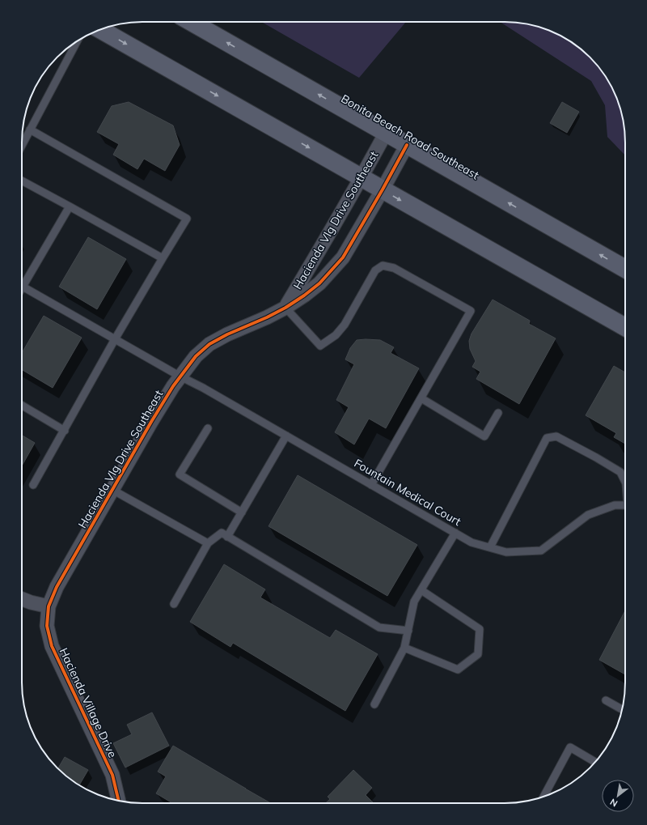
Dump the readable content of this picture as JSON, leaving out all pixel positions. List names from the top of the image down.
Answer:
{
  "streets": {
    "main road": ["Bonita Beach Road Southeast"],
    "street": ["Hacienda Vlg Drive Southeast", "Hacienda Village Drive"],
    "lane": ["Fountain Medical Court"]
  },
  "crossings": [
    ["Bonita Beach Road Southeast", "Hacienda Vlg Drive Southeast"],
    ["Hacienda Vlg Drive Southeast", "Fountain Medical Court"],
    ["Hacienda Vlg Drive Southeast", "Hacienda Village Drive"]
  ],
  "north": "bottom left"
}
